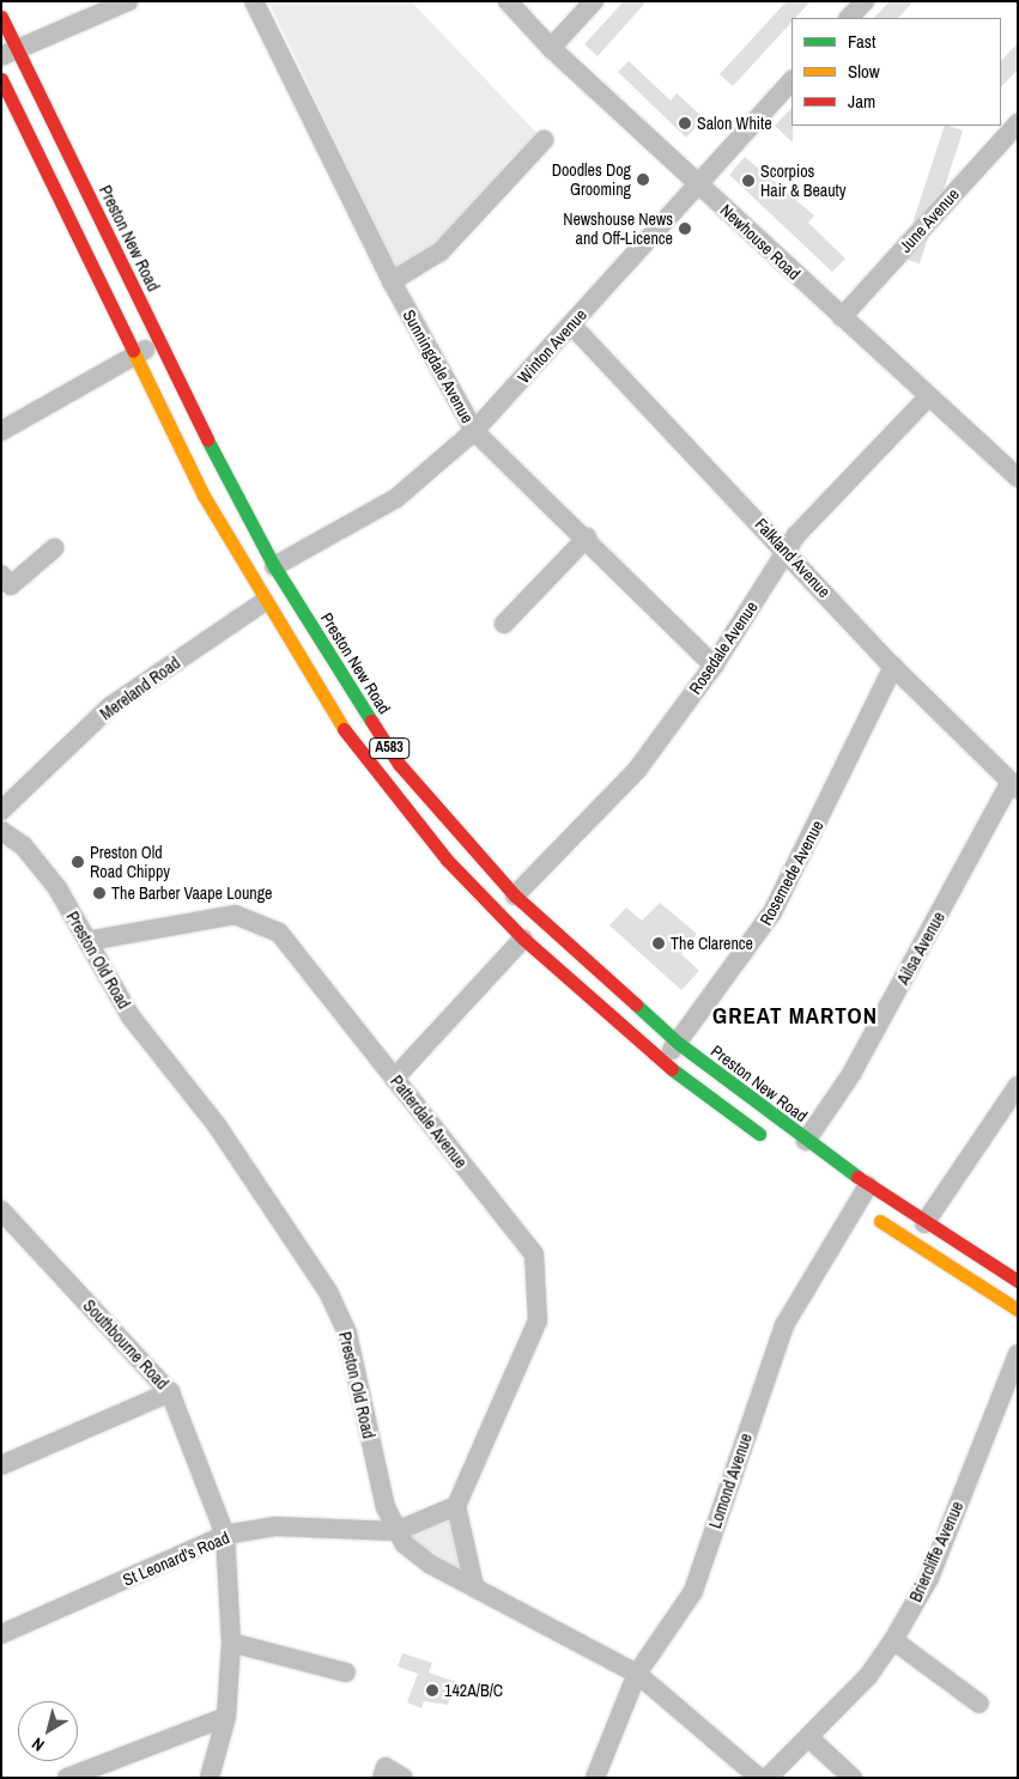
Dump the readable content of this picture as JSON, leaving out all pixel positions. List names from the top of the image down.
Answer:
{
  "streets": {
    "highway": ["Preston New Road", "A583"],
    "street": [
      "June Avenue",
      "Newhouse Road",
      "Winton Avenue",
      "Sunningdale Avenue",
      "Falkland Avenue",
      "Rosedale Avenue",
      "Mereland Road",
      "Rosemede Avenue",
      "Ailsa Avenue",
      "Preston Old Road",
      "Patterdale Avenue",
      "Southbourne Road",
      "Lomond Avenue",
      "Briercliffe Avenue",
      "St Leonard's Road"
    ]
  },
  "crossings": [
    ["June Avenue", "Newhouse Road"],
    ["Preston New Road", "Winton Avenue"],
    ["Preston New Road", "Rosedale Avenue"],
    ["Preston New Road", "Rosemede Avenue"],
    ["Preston New Road", "Ailsa Avenue"],
    ["Preston New Road", "Lomond Avenue"],
    ["Newhouse Road", "Winton Avenue"],
    ["Newhouse Road", "Rosedale Avenue"],
    ["Winton Avenue", "Sunningdale Avenue"],
    ["Winton Avenue", "Falkland Avenue"],
    ["Sunningdale Avenue", "Rosedale Avenue"],
    ["Falkland Avenue", "Rosedale Avenue"],
    ["Falkland Avenue", "Rosemede Avenue"],
    ["Falkland Avenue", "Ailsa Avenue"],
    ["Mereland Road", "A583"],
    ["A583", "Rosemede Avenue"],
    ["Preston Old Road", "Patterdale Avenue"],
    ["Preston Old Road", "Lomond Avenue"],
    ["Preston Old Road", "St Leonard's Road"],
    ["Southbourne Road", "St Leonard's Road"]
  ],
  "districts": ["GREAT MARTON"],
  "places": [
    "Salon White",
    "Doodles Dog Grooming",
    "Scorpios Hair & Beauty",
    "Newshouse News and Off-Licence",
    "Preston Old Road Chippy",
    "The Barber Vaape Lounge",
    "The Clarence",
    "142A/B/C"
  ],
  "legend": ["Fast", "Slow", "Jam"],
  "north": "bottom left"
}
